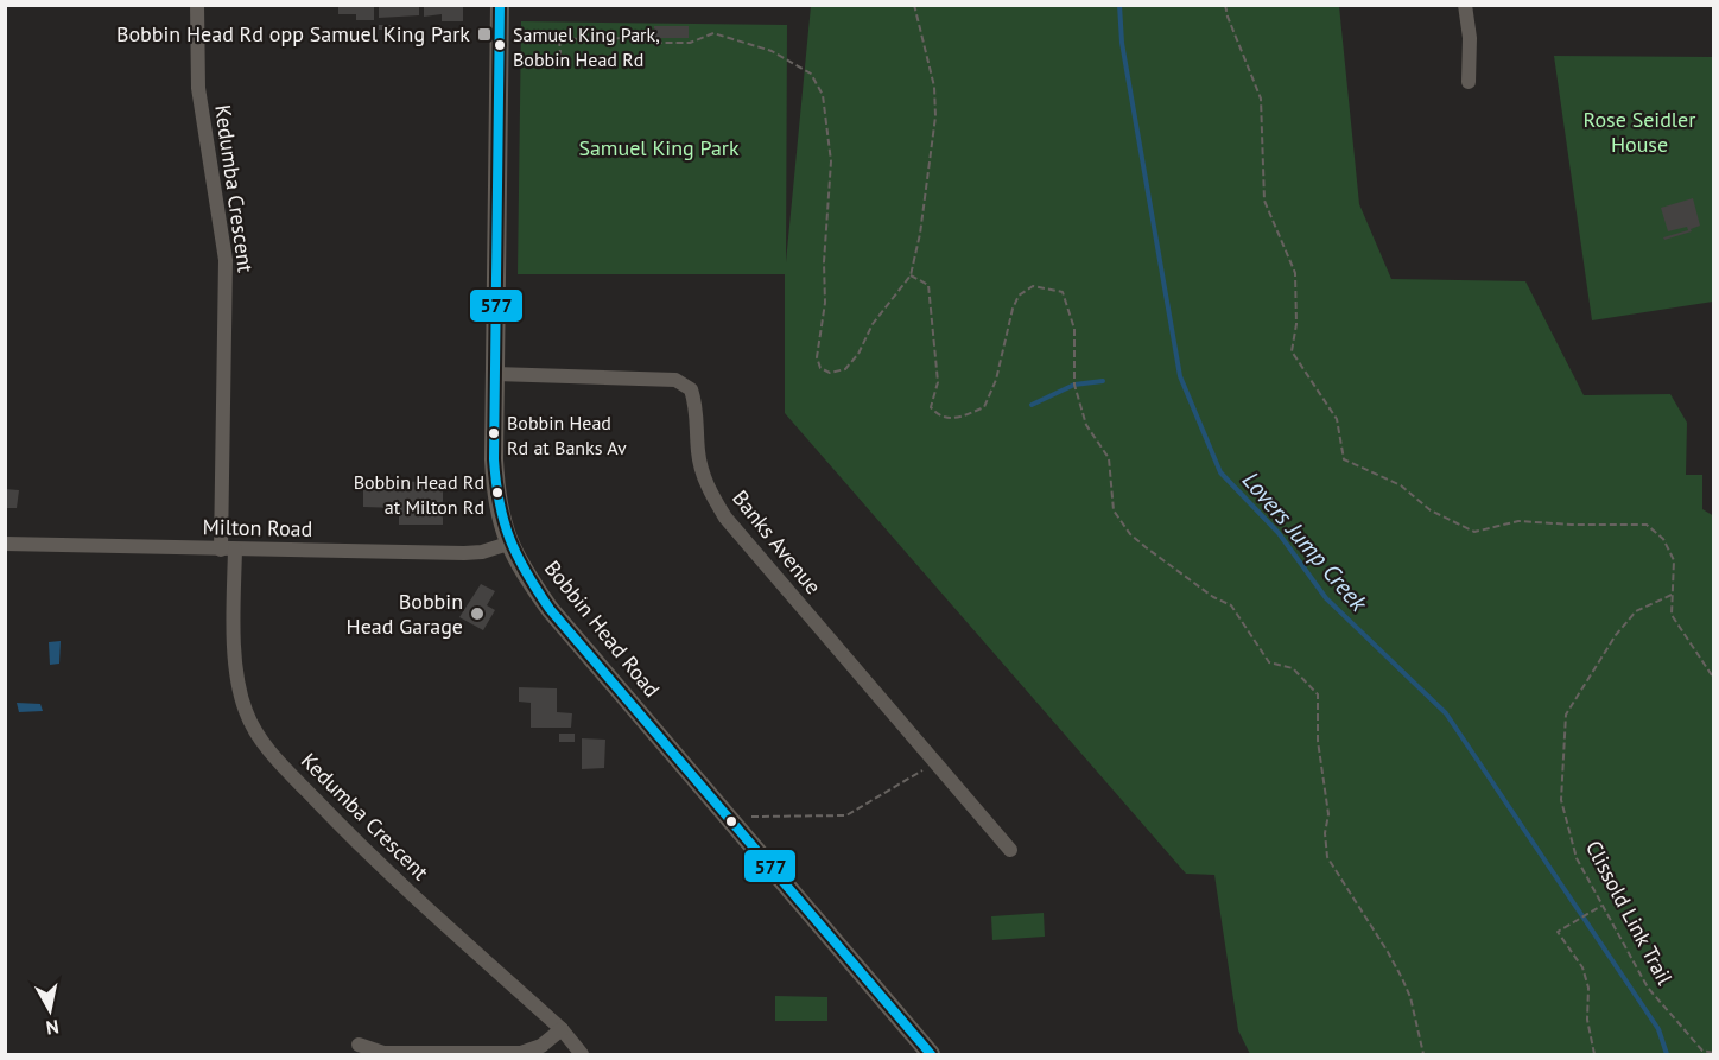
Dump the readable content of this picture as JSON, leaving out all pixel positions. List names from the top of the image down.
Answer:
{
  "streets": {
    "main road": ["Bobbin Head Road"],
    "street": ["Kedumba Crescent", "Milton Road", "Banks Avenue"],
    "path": ["Clissold Link Trail"]
  },
  "crossings": [
    ["Kedumba Crescent", "Milton Road"],
    ["Milton Road", "Bobbin Head Road"],
    ["Banks Avenue", "Bobbin Head Road"]
  ],
  "water": ["Lovers Jump Creek"],
  "parks": ["Rose Seidler House", "Samuel King Park"],
  "places": {
    "transit": ["Bobbin Head Rd opp Samuel King Park"],
    "other": [
      "Samuel King Park, Bobbin Head Rd",
      "Bobbin Head Rd at Banks Av",
      "Bobbin Head Rd at Milton Rd",
      "Bobbin Head Garage"
    ]
  },
  "lines": ["transit line 577"],
  "north": "bottom"
}
